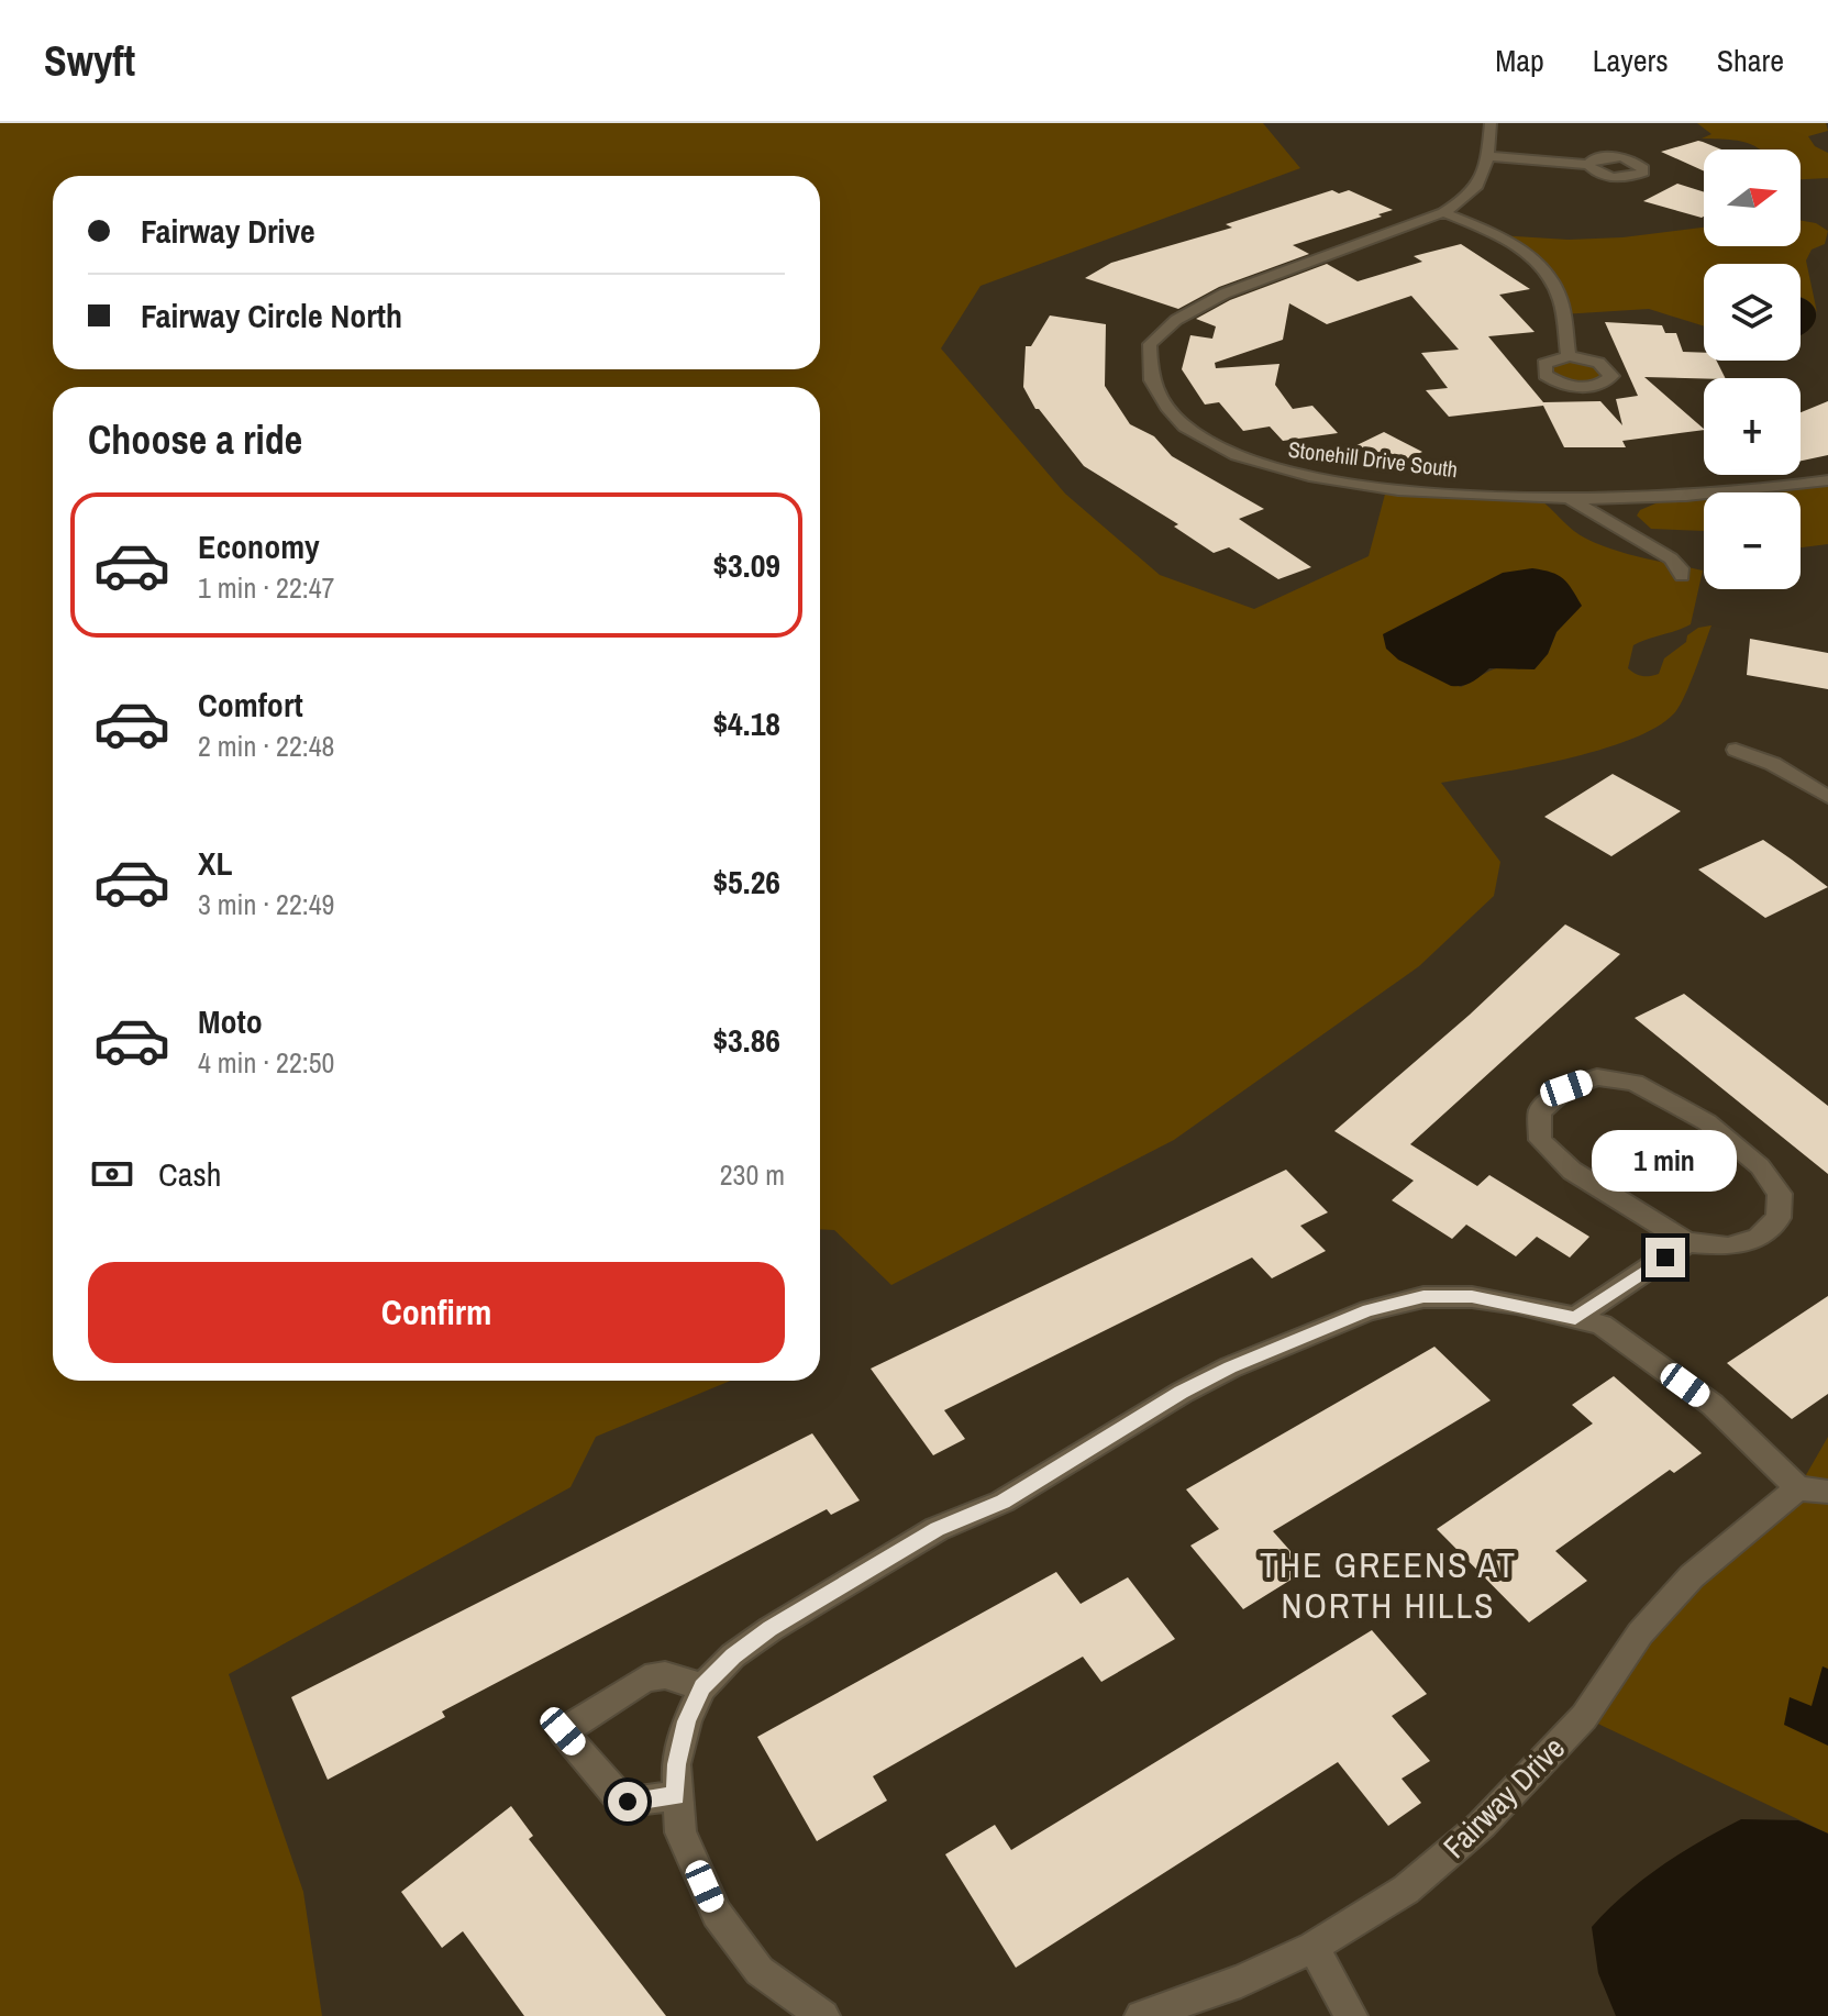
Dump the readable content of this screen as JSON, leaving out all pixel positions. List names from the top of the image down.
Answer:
{
  "streets": {
    "street": ["Stonehill Drive South", "Fairway Drive"]
  },
  "districts": ["THE GREENS AT NORTH HILLS"],
  "north": "right",
  "page": {
    "header": "Swyft",
    "nav": ["Map", "Layers", "Share"],
    "map_buttons": ["+", "−"],
    "banner": ["Fairway Drive", "Fairway Circle North"],
    "heading": "Choose a ride",
    "list": [
      {
        "name": "Economy",
        "note": "1 min · 22:47",
        "value": "$3.09"
      },
      {
        "name": "Comfort",
        "note": "2 min · 22:48",
        "value": "$4.18"
      },
      {
        "name": "XL",
        "note": "3 min · 22:49",
        "value": "$5.26"
      },
      {
        "name": "Moto",
        "note": "4 min · 22:50",
        "value": "$3.86"
      }
    ],
    "pay": ["Cash", "230 m"],
    "bubble": "1 min",
    "buttons": "Confirm"
  }
}
